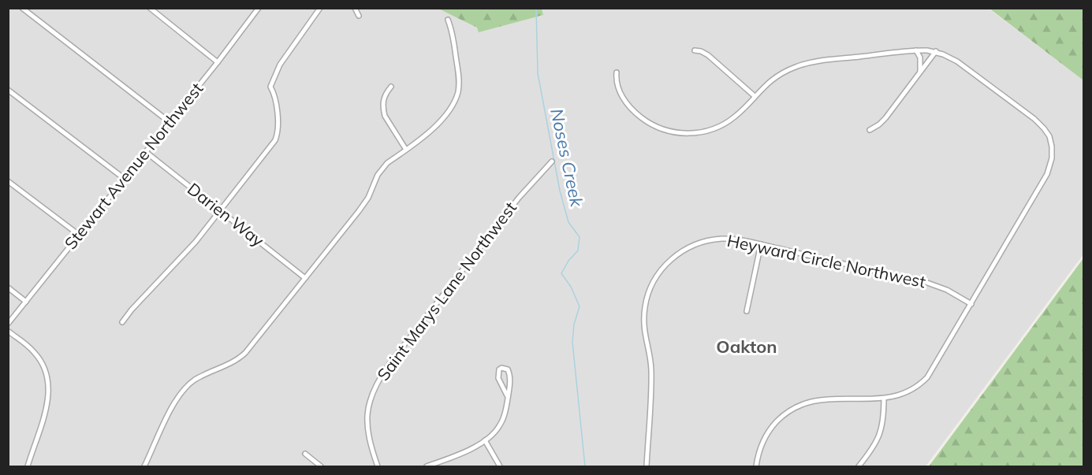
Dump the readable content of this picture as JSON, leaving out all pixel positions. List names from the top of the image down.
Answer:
{
  "streets": {
    "street": [
      "Stewart Avenue Northwest",
      "Darien Way",
      "Heyward Circle Northwest",
      "Saint Marys Lane Northwest"
    ]
  },
  "crossings": [
    ["Stewart Avenue Northwest", "Darien Way"]
  ],
  "districts": ["Oakton"],
  "water": ["Noses Creek"]
}
